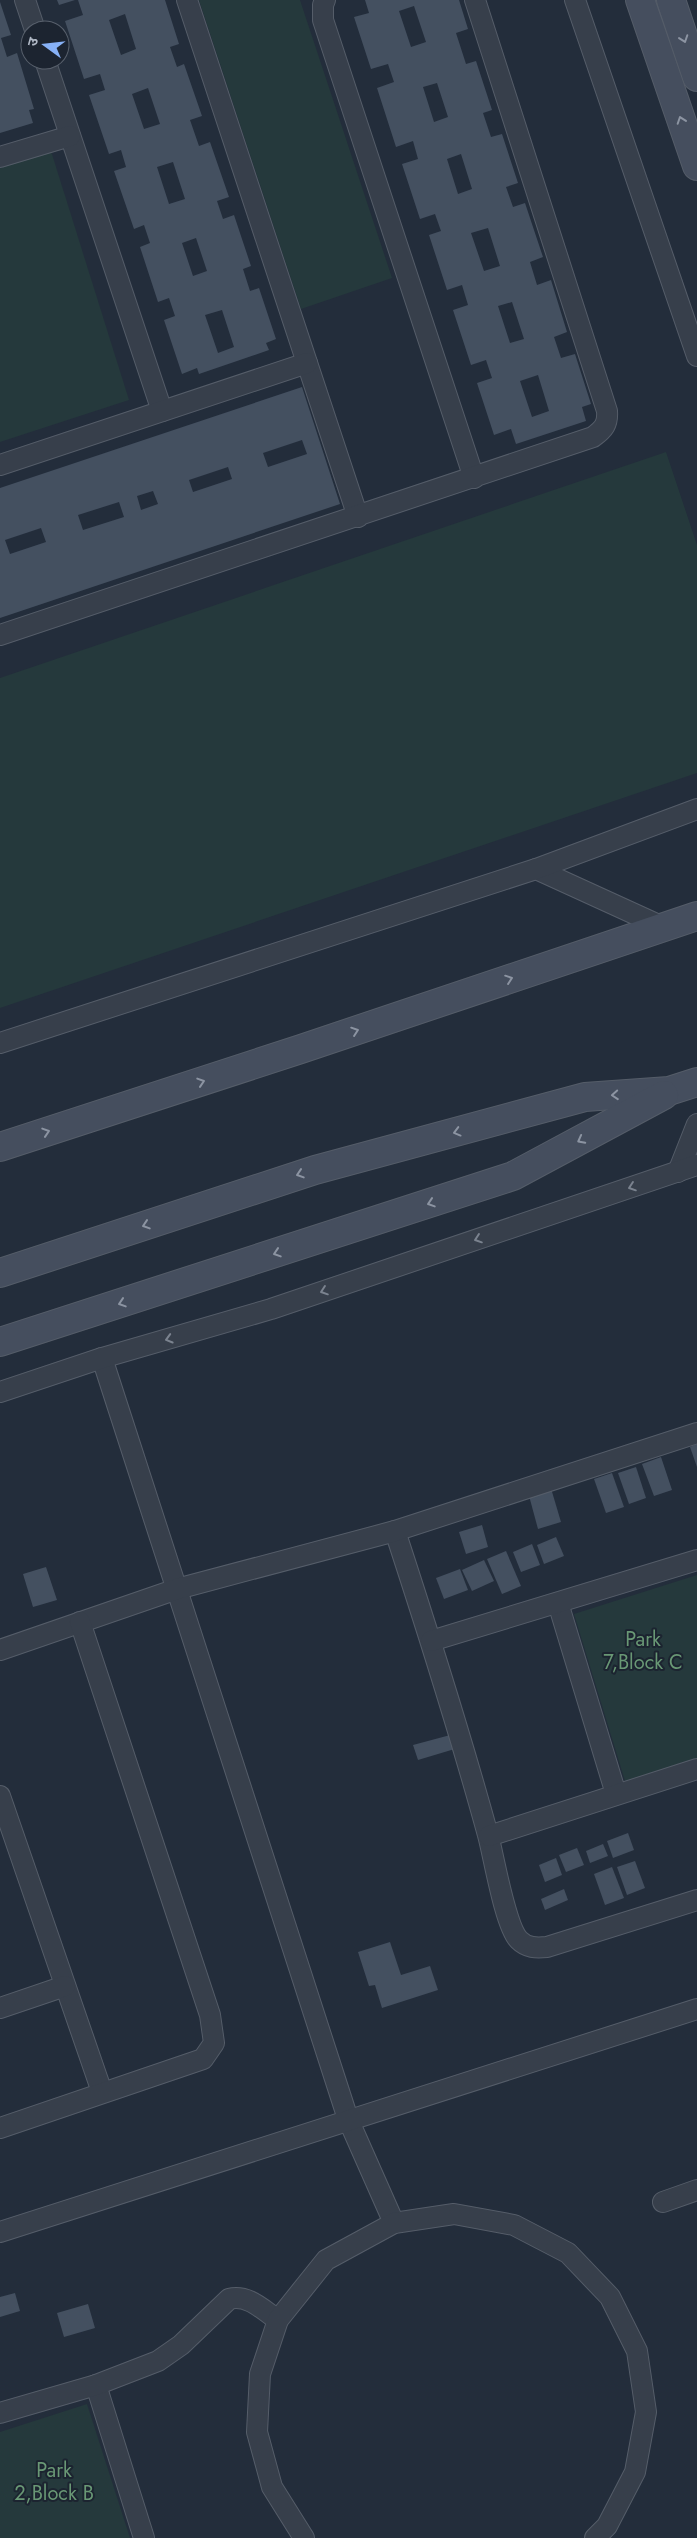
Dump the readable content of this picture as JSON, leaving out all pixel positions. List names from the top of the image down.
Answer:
{
  "parks": ["Park 7,Block C", "Park 2,Block B"],
  "north": "left"
}
